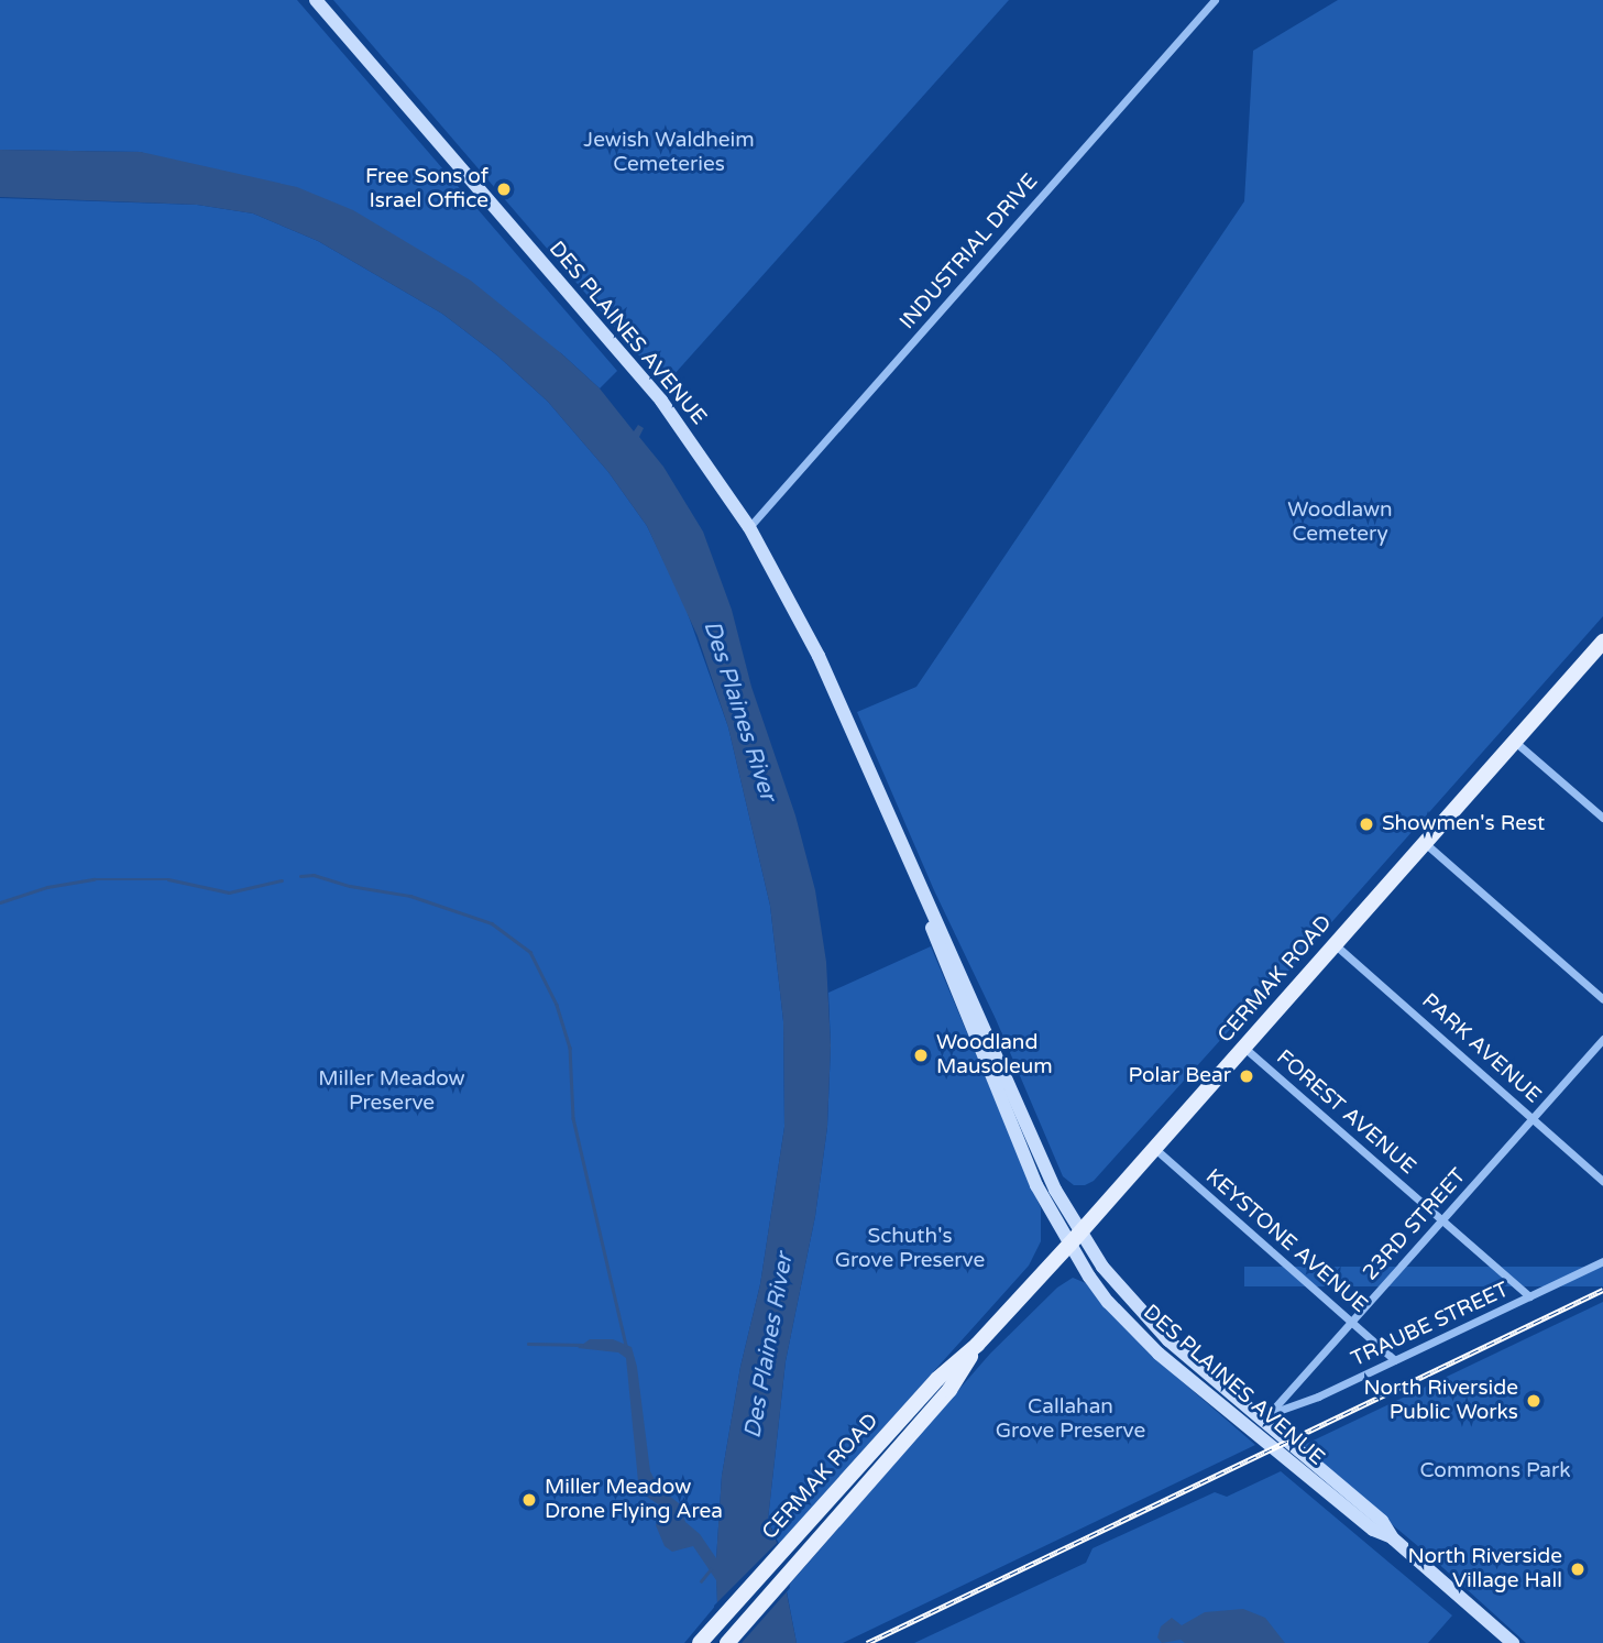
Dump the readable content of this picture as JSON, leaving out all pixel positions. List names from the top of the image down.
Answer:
{
  "streets": {
    "main road": ["DES PLAINES AVENUE", "CERMAK ROAD"],
    "street": [
      "INDUSTRIAL DRIVE",
      "PARK AVENUE",
      "FOREST AVENUE",
      "23RD STREET",
      "KEYSTONE AVENUE",
      "TRAUBE STREET"
    ]
  },
  "crossings": [
    ["INDUSTRIAL DRIVE", "DES PLAINES AVENUE"],
    ["DES PLAINES AVENUE", "CERMAK ROAD"],
    ["DES PLAINES AVENUE", "23RD STREET"],
    ["DES PLAINES AVENUE", "TRAUBE STREET"],
    ["CERMAK ROAD", "PARK AVENUE"],
    ["CERMAK ROAD", "FOREST AVENUE"],
    ["CERMAK ROAD", "KEYSTONE AVENUE"],
    ["PARK AVENUE", "23RD STREET"],
    ["FOREST AVENUE", "23RD STREET"],
    ["FOREST AVENUE", "TRAUBE STREET"],
    ["23RD STREET", "KEYSTONE AVENUE"],
    ["23RD STREET", "TRAUBE STREET"],
    ["KEYSTONE AVENUE", "TRAUBE STREET"]
  ],
  "water": ["Des Plaines River"],
  "parks": [
    "Jewish Waldheim Cemeteries",
    "Woodlawn Cemetery",
    "Miller Meadow Preserve",
    "Schuth's Grove Preserve",
    "Callahan Grove Preserve",
    "Commons Park"
  ],
  "places": [
    "Free Sons of Israel Office",
    "Showmen's Rest",
    "Woodland Mausoleum",
    "Polar Bear",
    "North Riverside Public Works",
    "Miller Meadow Drone Flying Area",
    "North Riverside Village Hall"
  ]
}
